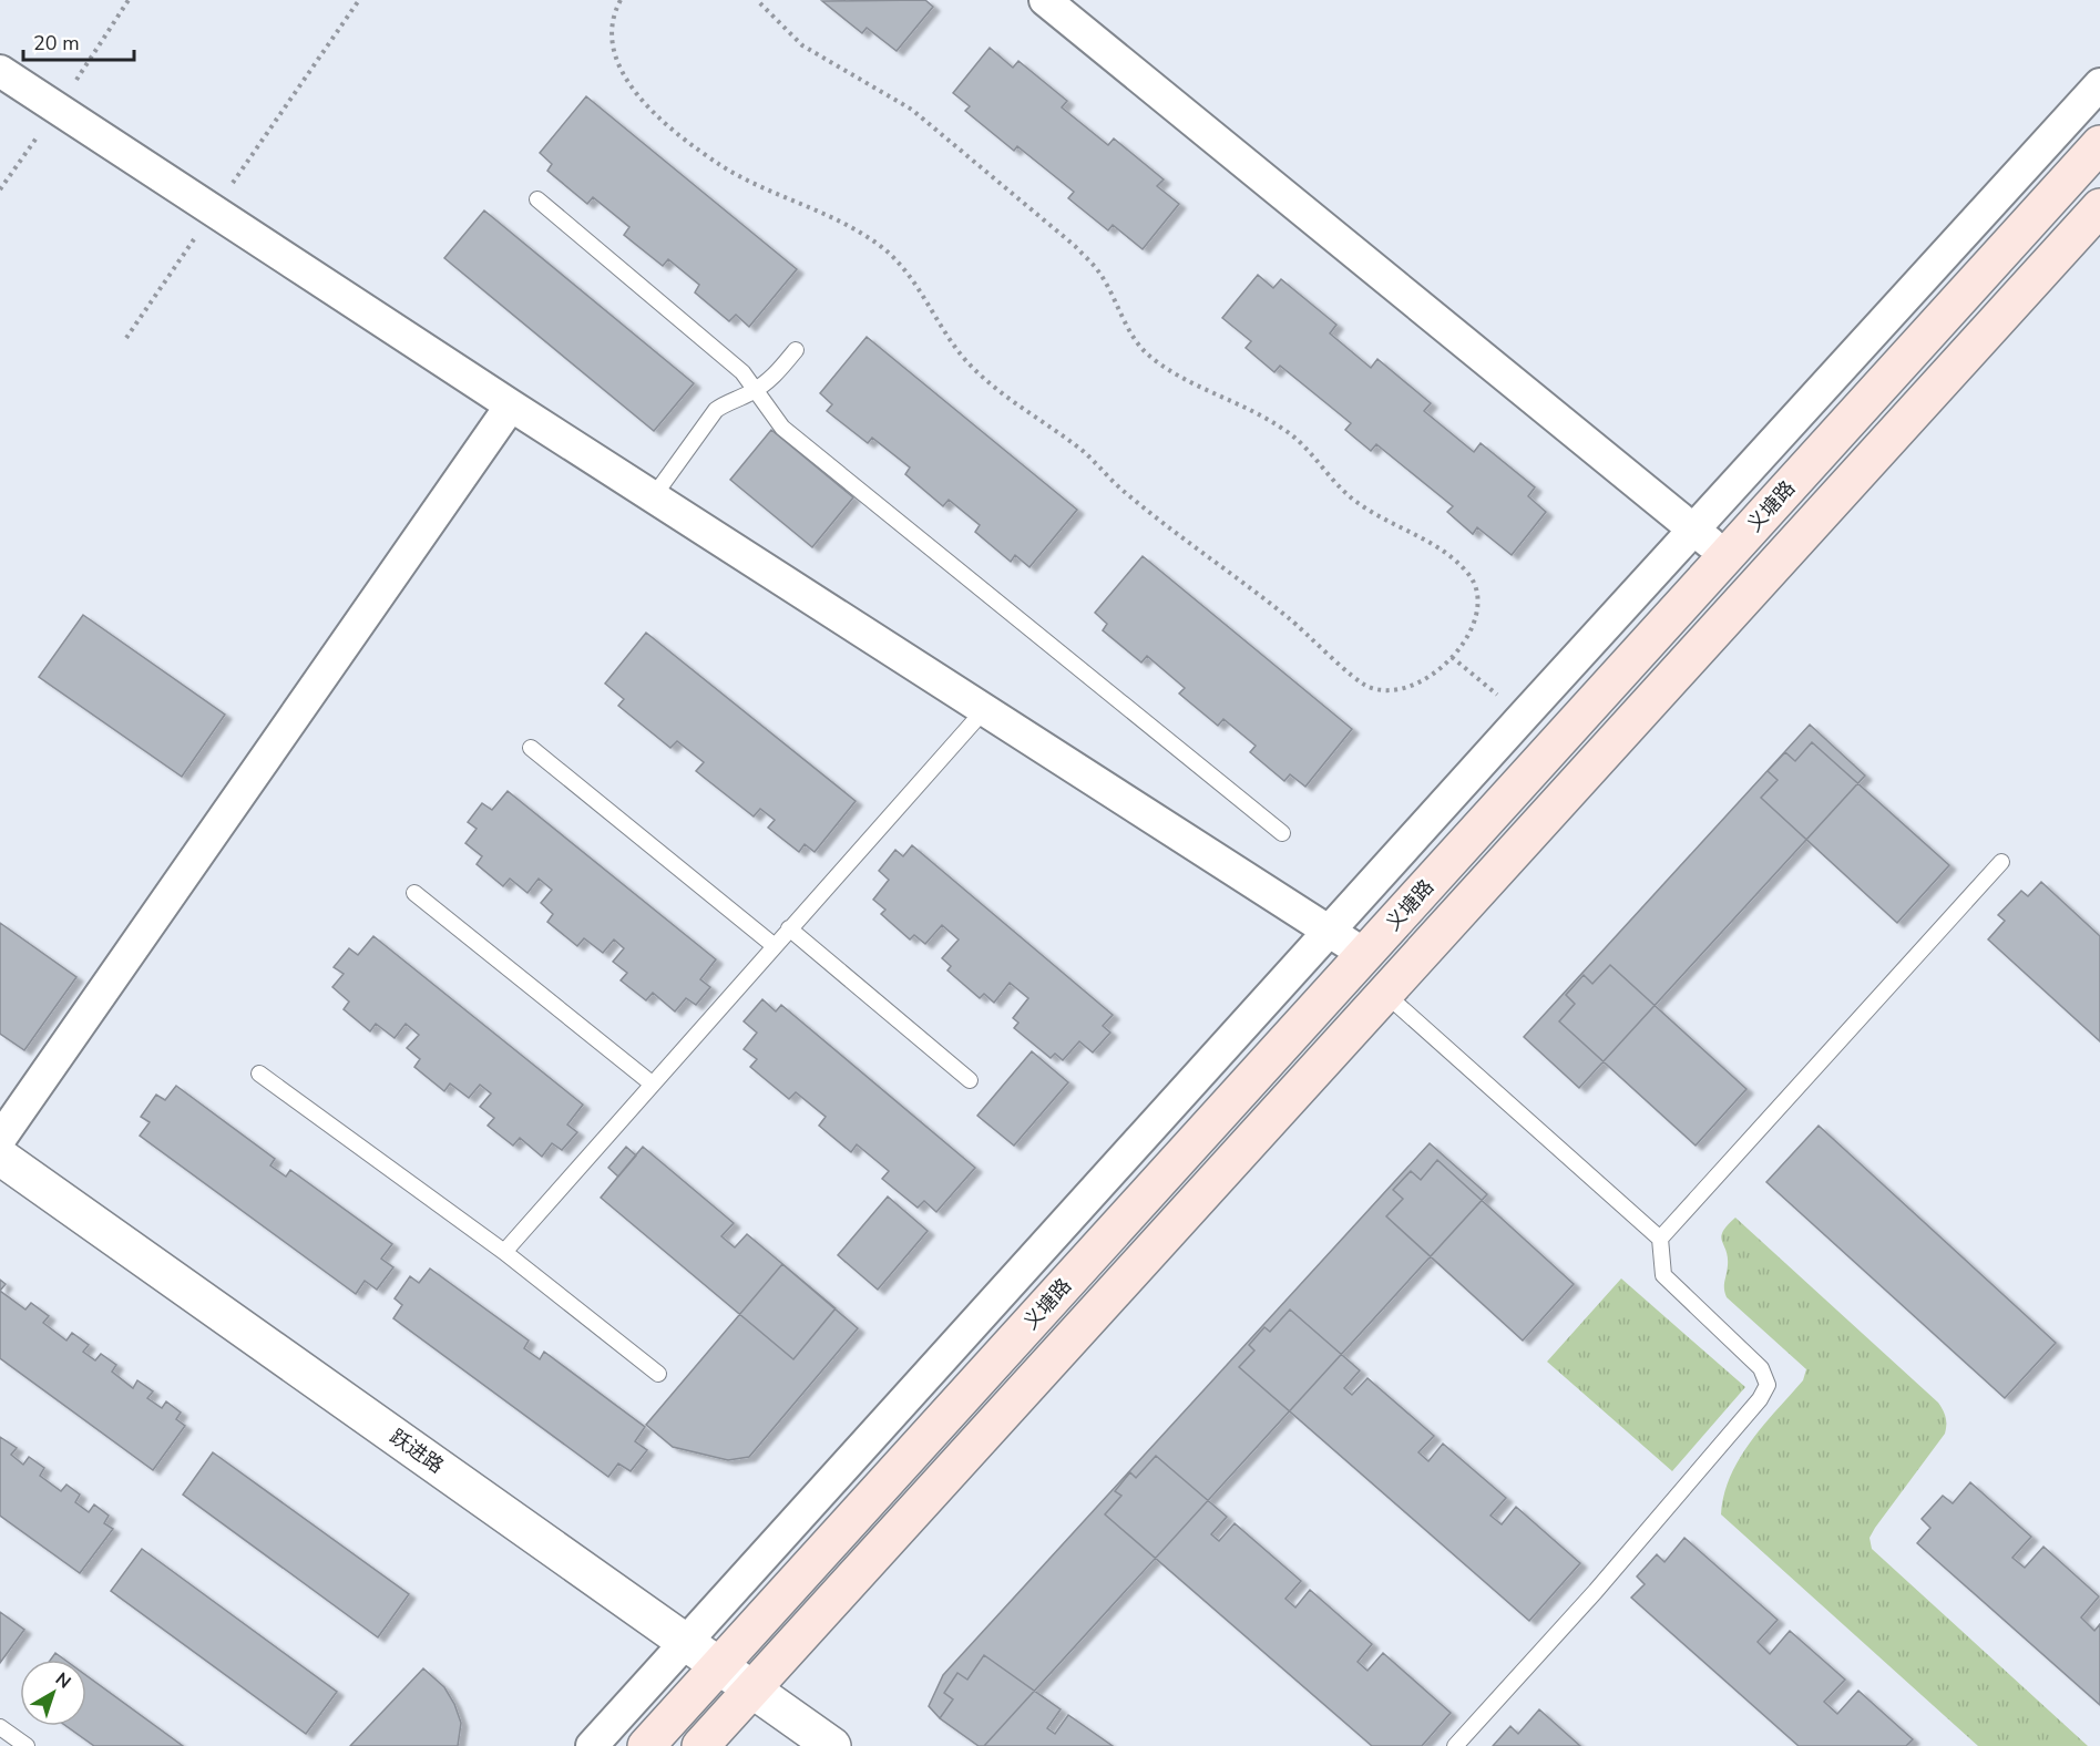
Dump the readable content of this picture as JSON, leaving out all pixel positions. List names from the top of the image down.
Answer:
{
  "streets": {
    "main road": ["义塘路"],
    "street": ["跃进路"]
  },
  "crossings": [
    ["义塘路", "跃进路"]
  ],
  "scale_bar": "20 m",
  "north": "top right"
}
